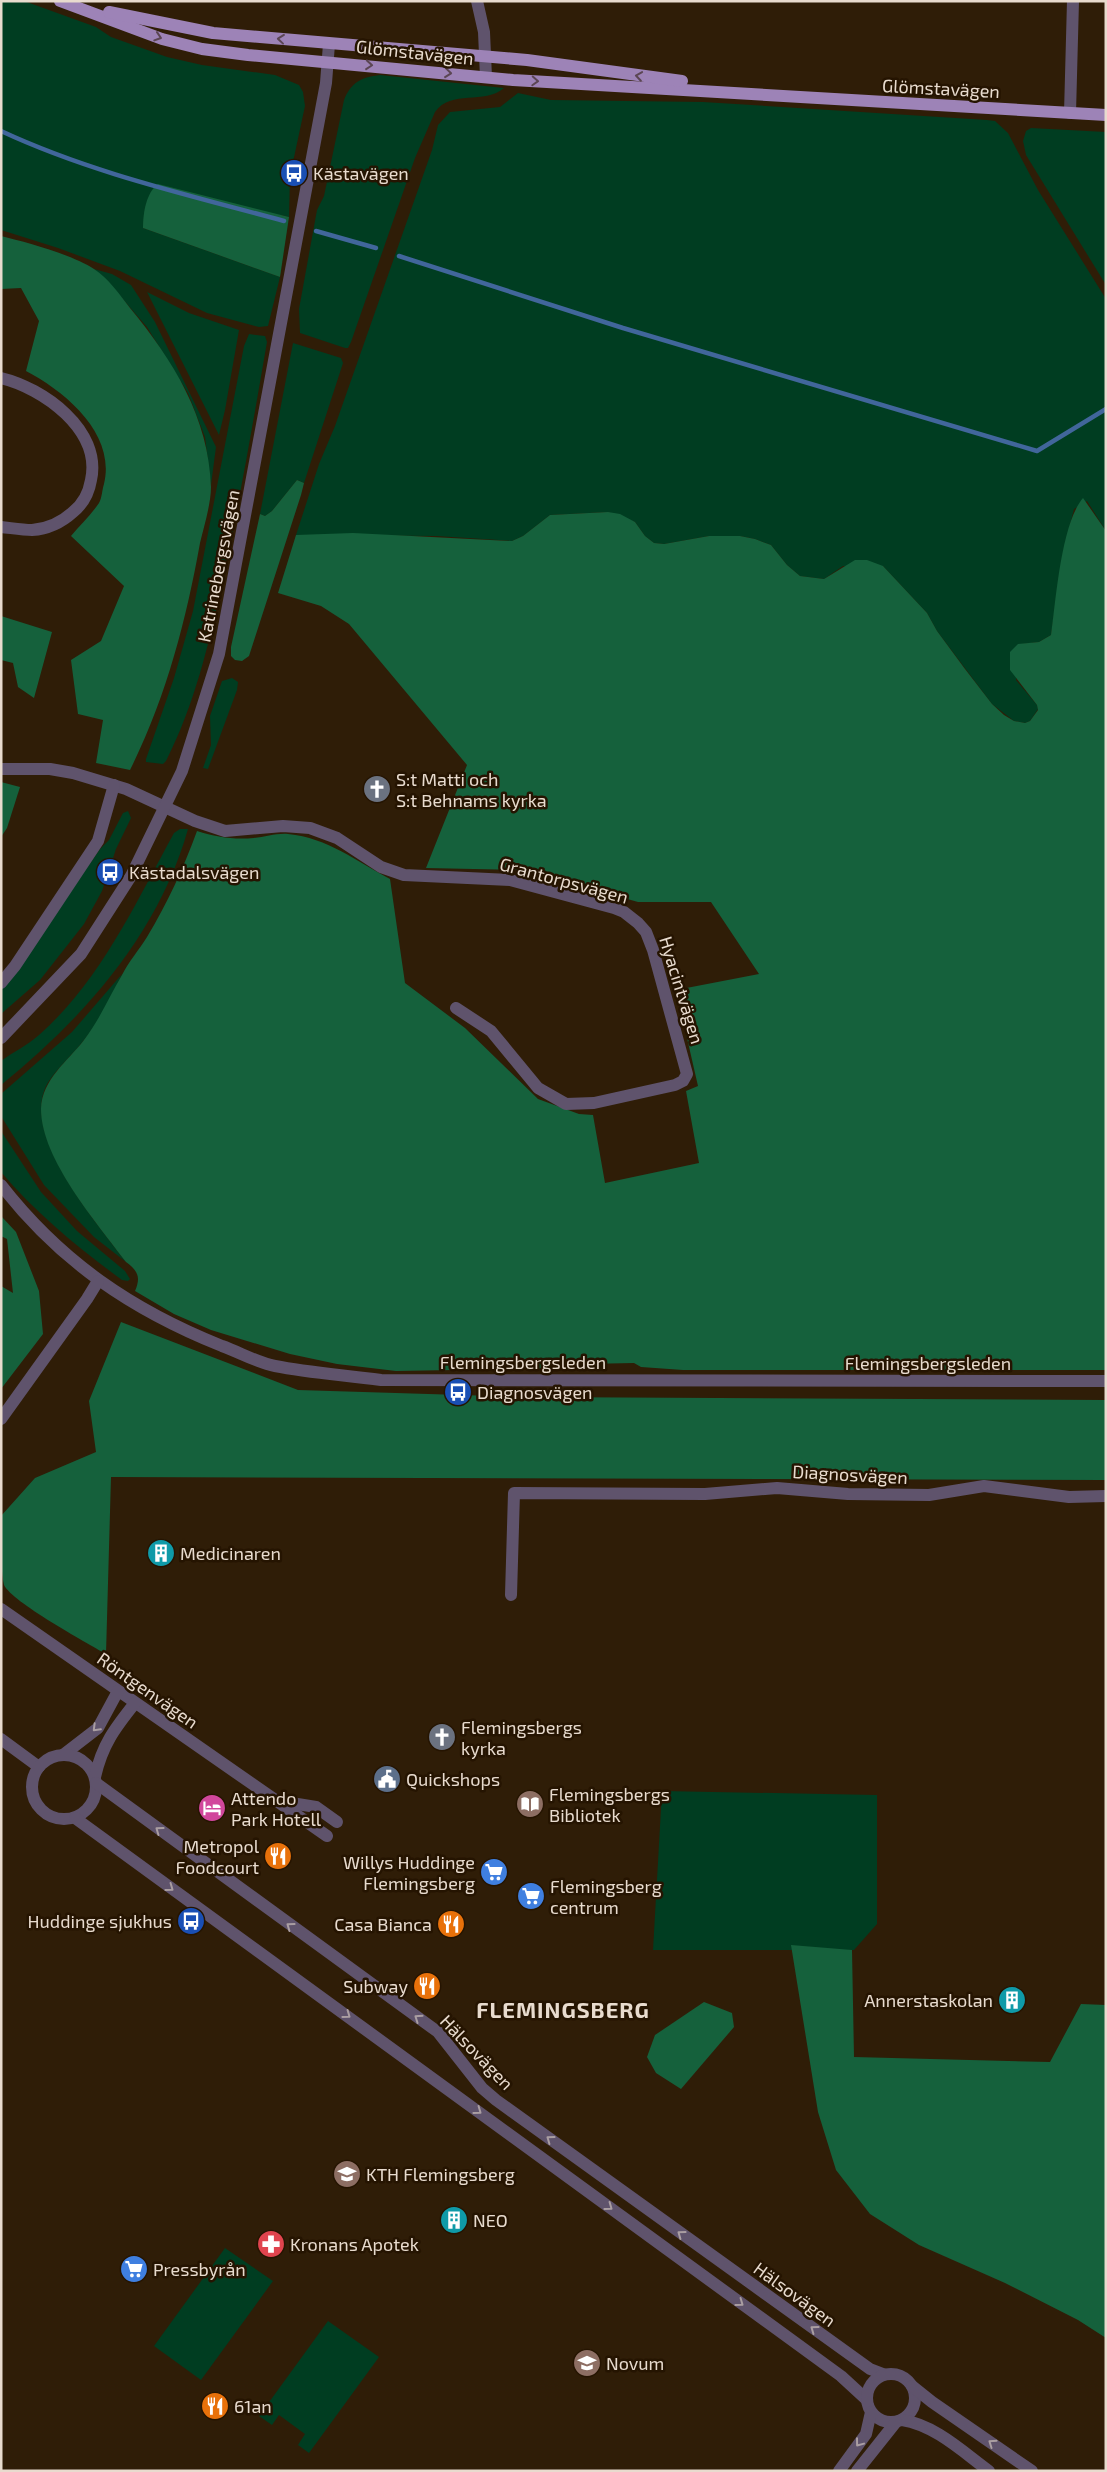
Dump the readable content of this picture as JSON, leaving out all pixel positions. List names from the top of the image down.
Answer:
{
  "streets": {
    "main road": ["Glömstavägen"],
    "street": [
      "Katrinebergsvägen",
      "Grantorpsvägen",
      "Hyacintvägen",
      "Flemingsbergsleden",
      "Diagnosvägen",
      "Röntgenvägen",
      "Hälsovägen"
    ]
  },
  "crossings": [
    ["Glömstavägen", "Katrinebergsvägen"],
    ["Katrinebergsvägen", "Grantorpsvägen"],
    ["Grantorpsvägen", "Hyacintvägen"]
  ],
  "districts": ["FLEMINGSBERG"],
  "places": {
    "bus stop": [
      "Kästavägen",
      "Kästadalsvägen",
      "Diagnosvägen",
      "Huddinge sjukhus"
    ],
    "church": ["S:t Matti och S:t Behnams kyrka", "Flemingsbergs kyrka"],
    "building": ["Medicinaren", "Annerstaskolan", "NEO"],
    "public building": ["Quickshops"],
    "library": ["Flemingsbergs Bibliotek"],
    "hotel": ["Attendo Park Hotell"],
    "restaurant": [
      "Metropol Foodcourt",
      "Casa Bianca",
      "Subway",
      "61an"
    ],
    "supermarket": ["Willys Huddinge Flemingsberg", "Flemingsberg centrum", "Pressbyrån"],
    "school or university": ["KTH Flemingsberg", "Novum"],
    "pharmacy": ["Kronans Apotek"]
  }
}
